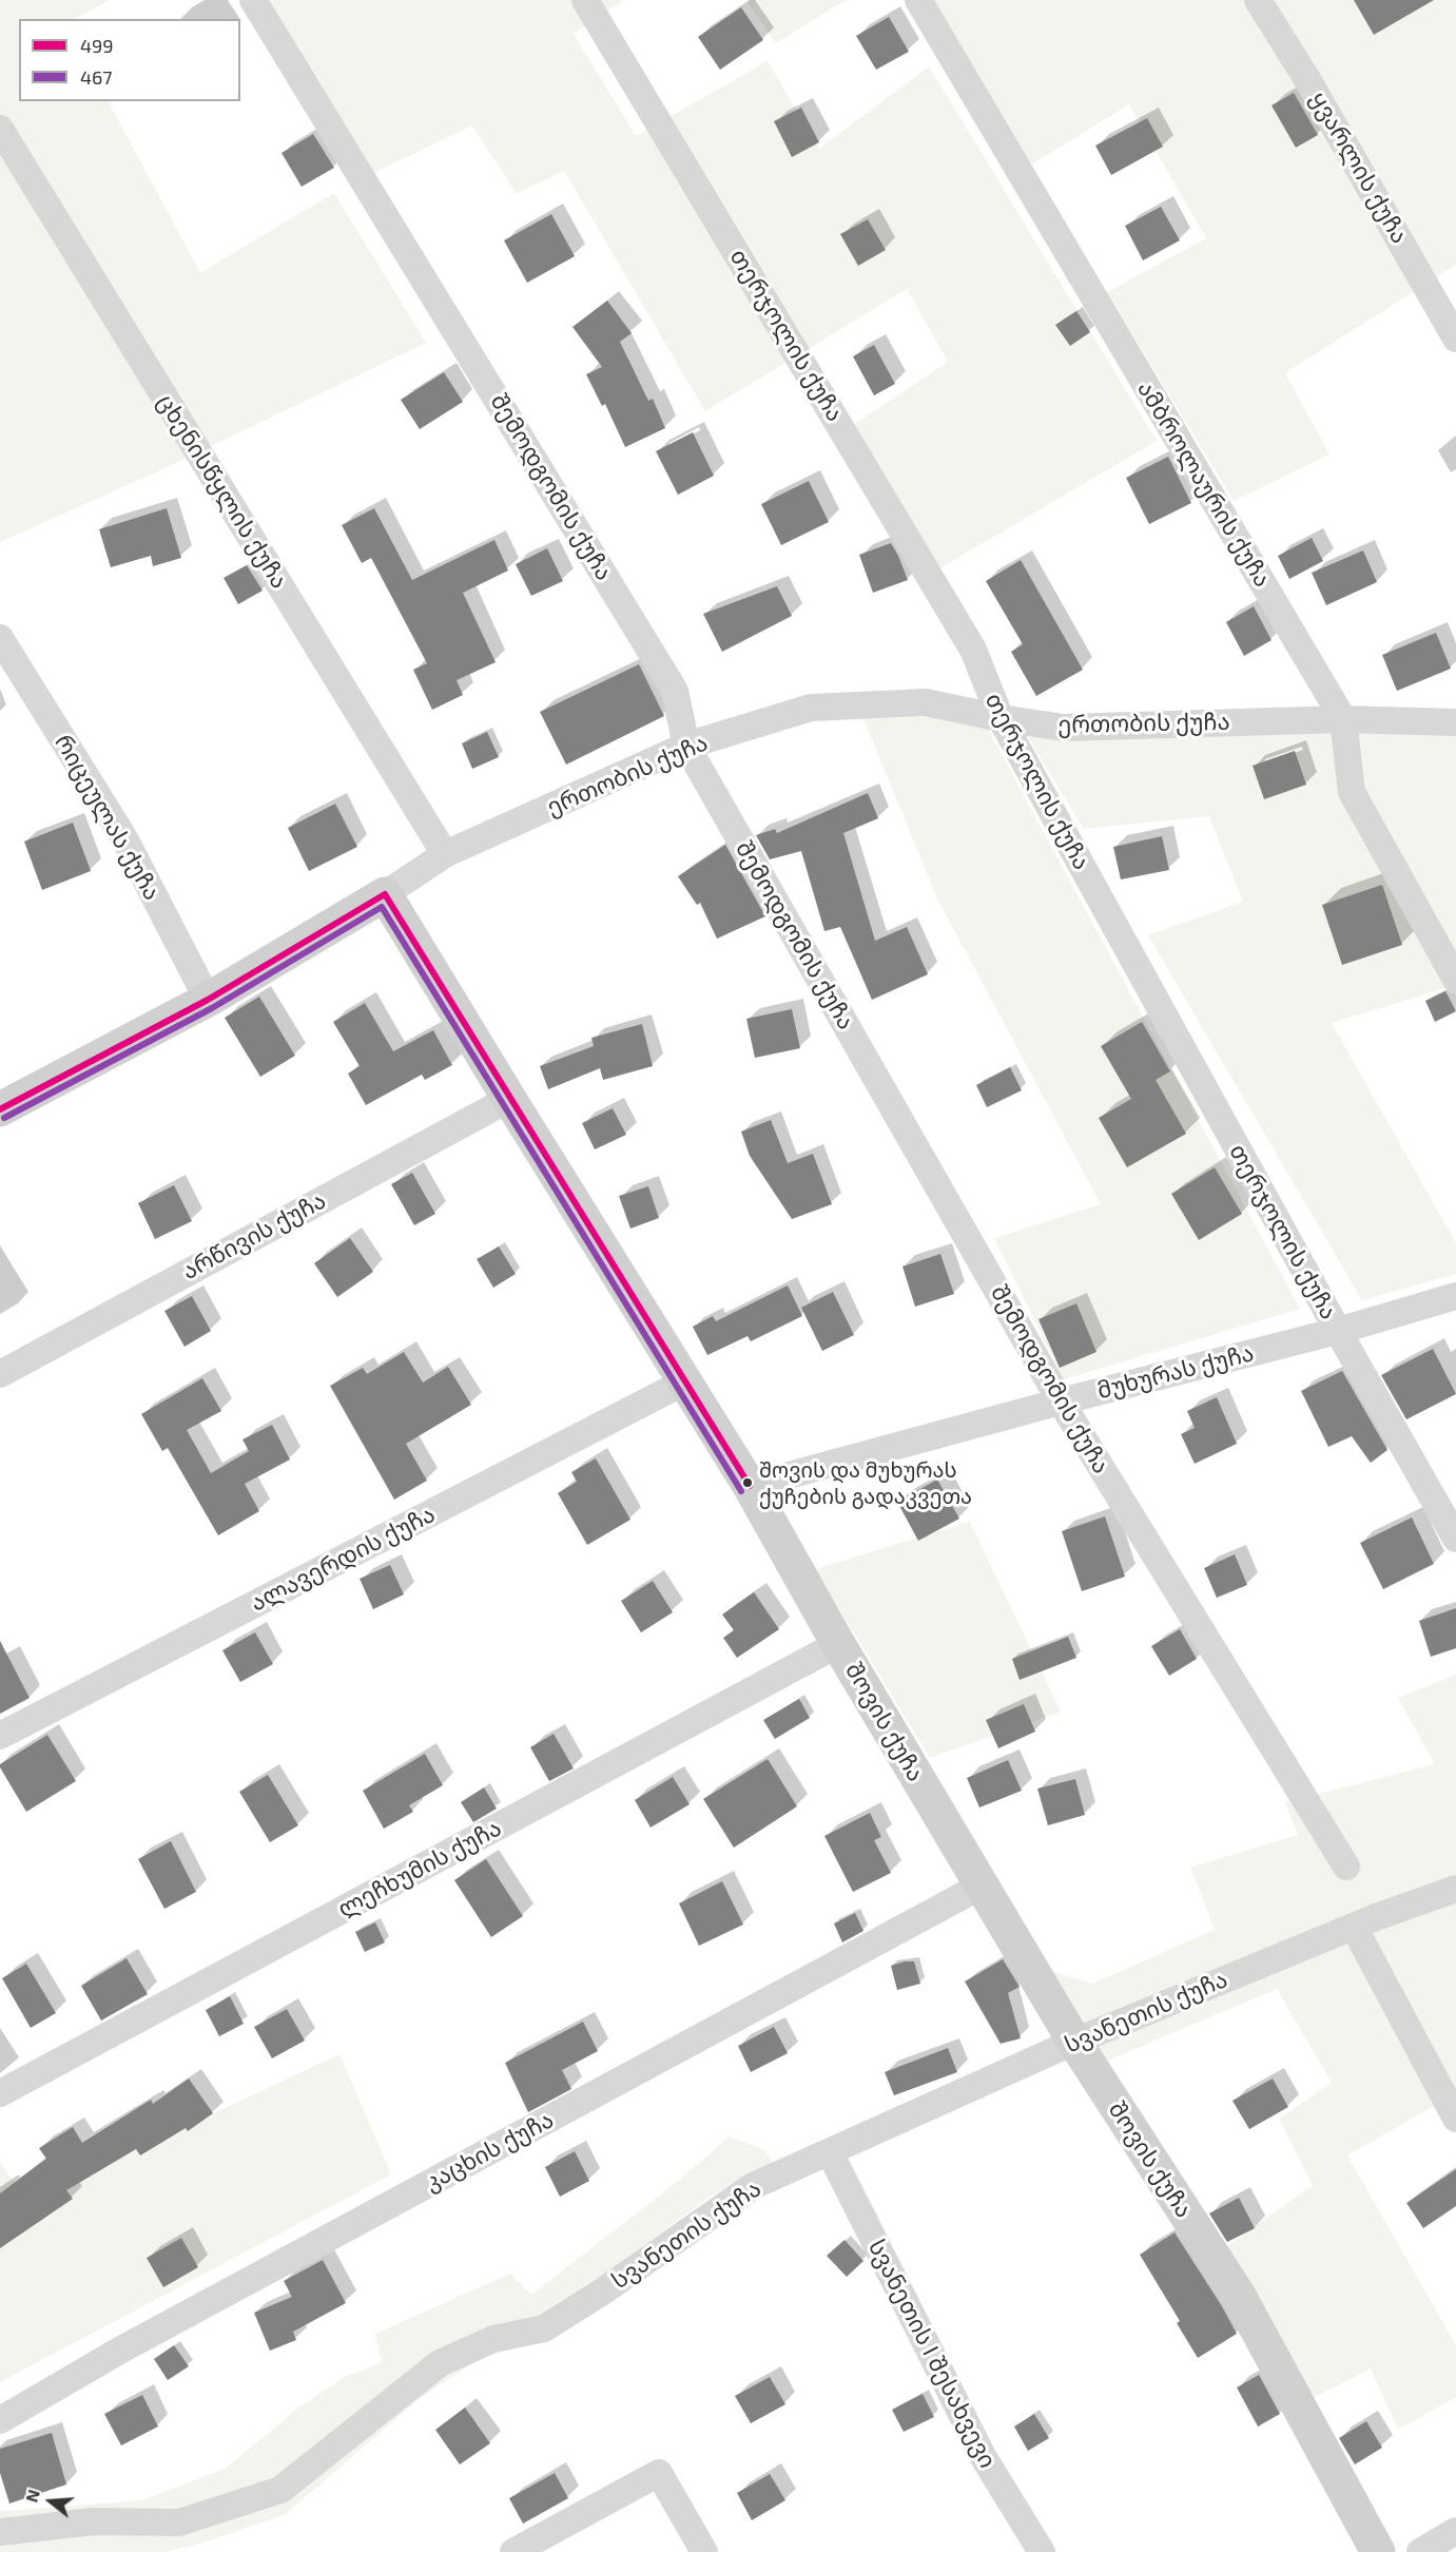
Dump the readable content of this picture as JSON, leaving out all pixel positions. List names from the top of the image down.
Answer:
{
  "streets": {
    "street": [
      "ყვარლის ქუჩა",
      "თერჯოლის ქუჩა",
      "ამბროლაურის ქუჩა",
      "შემოდგომის ქუჩა",
      "ცხენისწყლის ქუჩა",
      "ერთობის ქუჩა",
      "რიცეულას ქუჩა",
      "არწივის ქუჩა",
      "მუხურას ქუჩა",
      "ალავერდის ქუჩა",
      "შოვის ქუჩა",
      "ლეჩხუმის ქუჩა",
      "სვანეთის ქუჩა",
      "კაცხის ქუჩა",
      "სვანეთის I შესახვევი"
    ]
  },
  "crossings": [
    ["თერჯოლის ქუჩა", "ერთობის ქუჩა"],
    ["თერჯოლის ქუჩა", "მუხურას ქუჩა"],
    ["ამბროლაურის ქუჩა", "ერთობის ქუჩა"],
    ["შემოდგომის ქუჩა", "ერთობის ქუჩა"],
    ["შემოდგომის ქუჩა", "მუხურას ქუჩა"],
    ["ცხენისწყლის ქუჩა", "ერთობის ქუჩა"],
    ["ერთობის ქუჩა", "შოვის ქუჩა"],
    ["არწივის ქუჩა", "შოვის ქუჩა"],
    ["მუხურას ქუჩა", "შოვის ქუჩა"],
    ["ალავერდის ქუჩა", "შოვის ქუჩა"],
    ["შოვის ქუჩა", "ლეჩხუმის ქუჩა"],
    ["შოვის ქუჩა", "სვანეთის ქუჩა"],
    ["შოვის ქუჩა", "კაცხის ქუჩა"],
    ["სვანეთის ქუჩა", "სვანეთის I შესახვევი"]
  ],
  "places": ["შოვის და მუხურას ქუჩების გადაკვეთა"],
  "lines": ["transit line 499", "transit line 467"],
  "legend": ["499", "467"],
  "north": "left"
}
